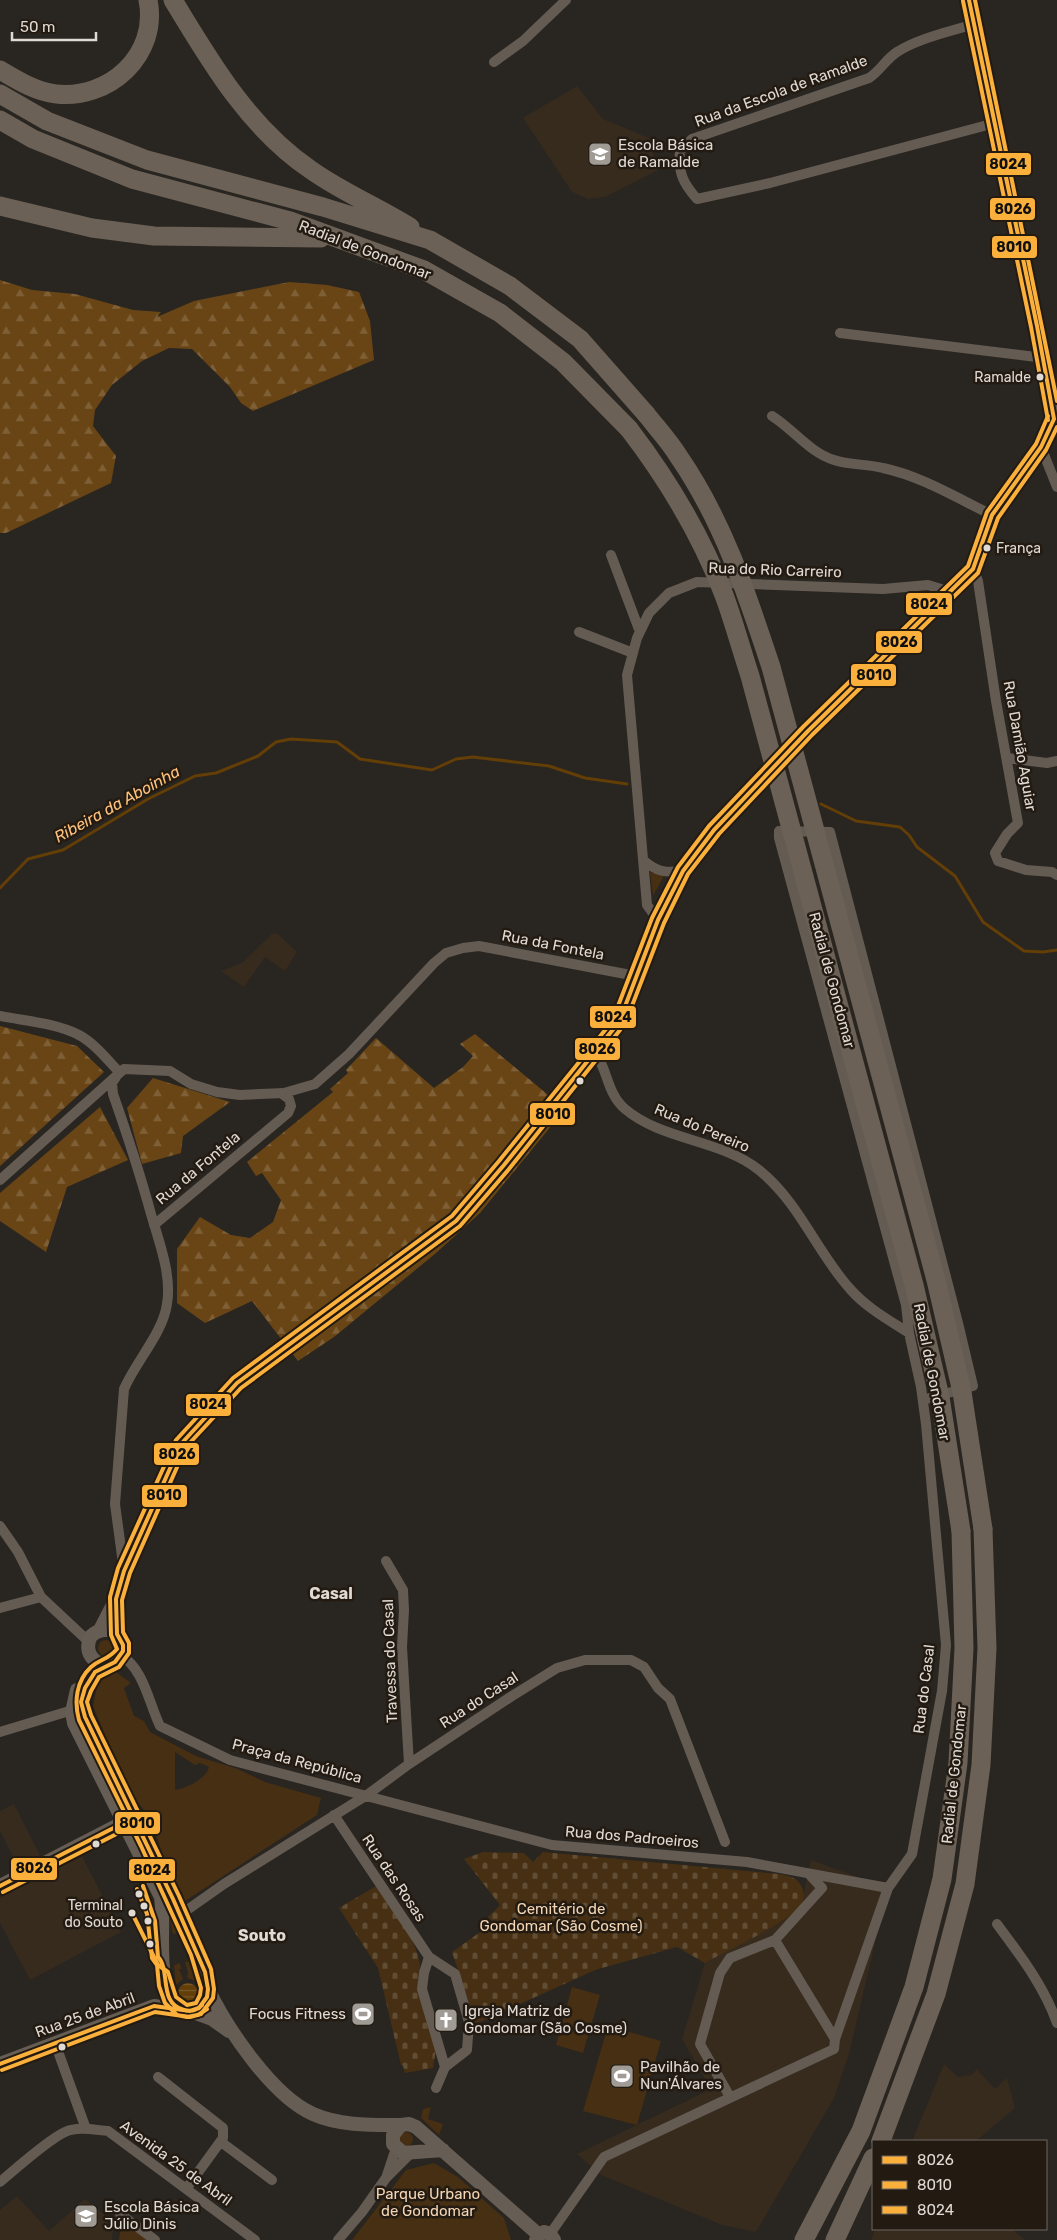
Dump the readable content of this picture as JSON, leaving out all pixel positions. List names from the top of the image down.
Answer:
{
  "streets": {
    "highway": ["Radial de Gondomar"],
    "main road": ["Rua 25 de Abril"],
    "street": [
      "Rua da Escola de Ramalde",
      "Rua do Rio Carreiro",
      "Rua Damião Aguiar",
      "Rua da Fontela",
      "Rua do Pereiro",
      "Travessa do Casal",
      "Rua do Casal",
      "Praça da República",
      "Rua dos Padroeiros",
      "Rua das Rosas",
      "Avenida 25 de Abril"
    ]
  },
  "crossings": [
    ["Rua do Pereiro", "Rua do Casal"],
    ["Travessa do Casal", "Rua do Casal"],
    ["Rua do Casal", "Praça da República"],
    ["Rua do Casal", "Rua dos Padroeiros"],
    ["Rua do Casal", "Rua das Rosas"],
    ["Praça da República", "Rua dos Padroeiros"]
  ],
  "districts": ["Casal", "Souto"],
  "water": ["Ribeira da Aboinha"],
  "parks": ["Cemitério de Gondomar (São Cosme)", "Parque Urbano de Gondomar"],
  "places": {
    "school or university": ["Escola Básica de Ramalde", "Escola Básica Júlio Dinis"],
    "other": ["Ramalde", "França", "Terminal do Souto"],
    "sports": ["Focus Fitness", "Pavilhão de Nun'Álvares"],
    "church": ["Igreja Matriz de Gondomar (São Cosme)"]
  },
  "lines": ["transit line 8026", "transit line 8024", "transit line 8010"],
  "legend": ["8026", "8010", "8024"],
  "scale_bar": "50 m"
}
